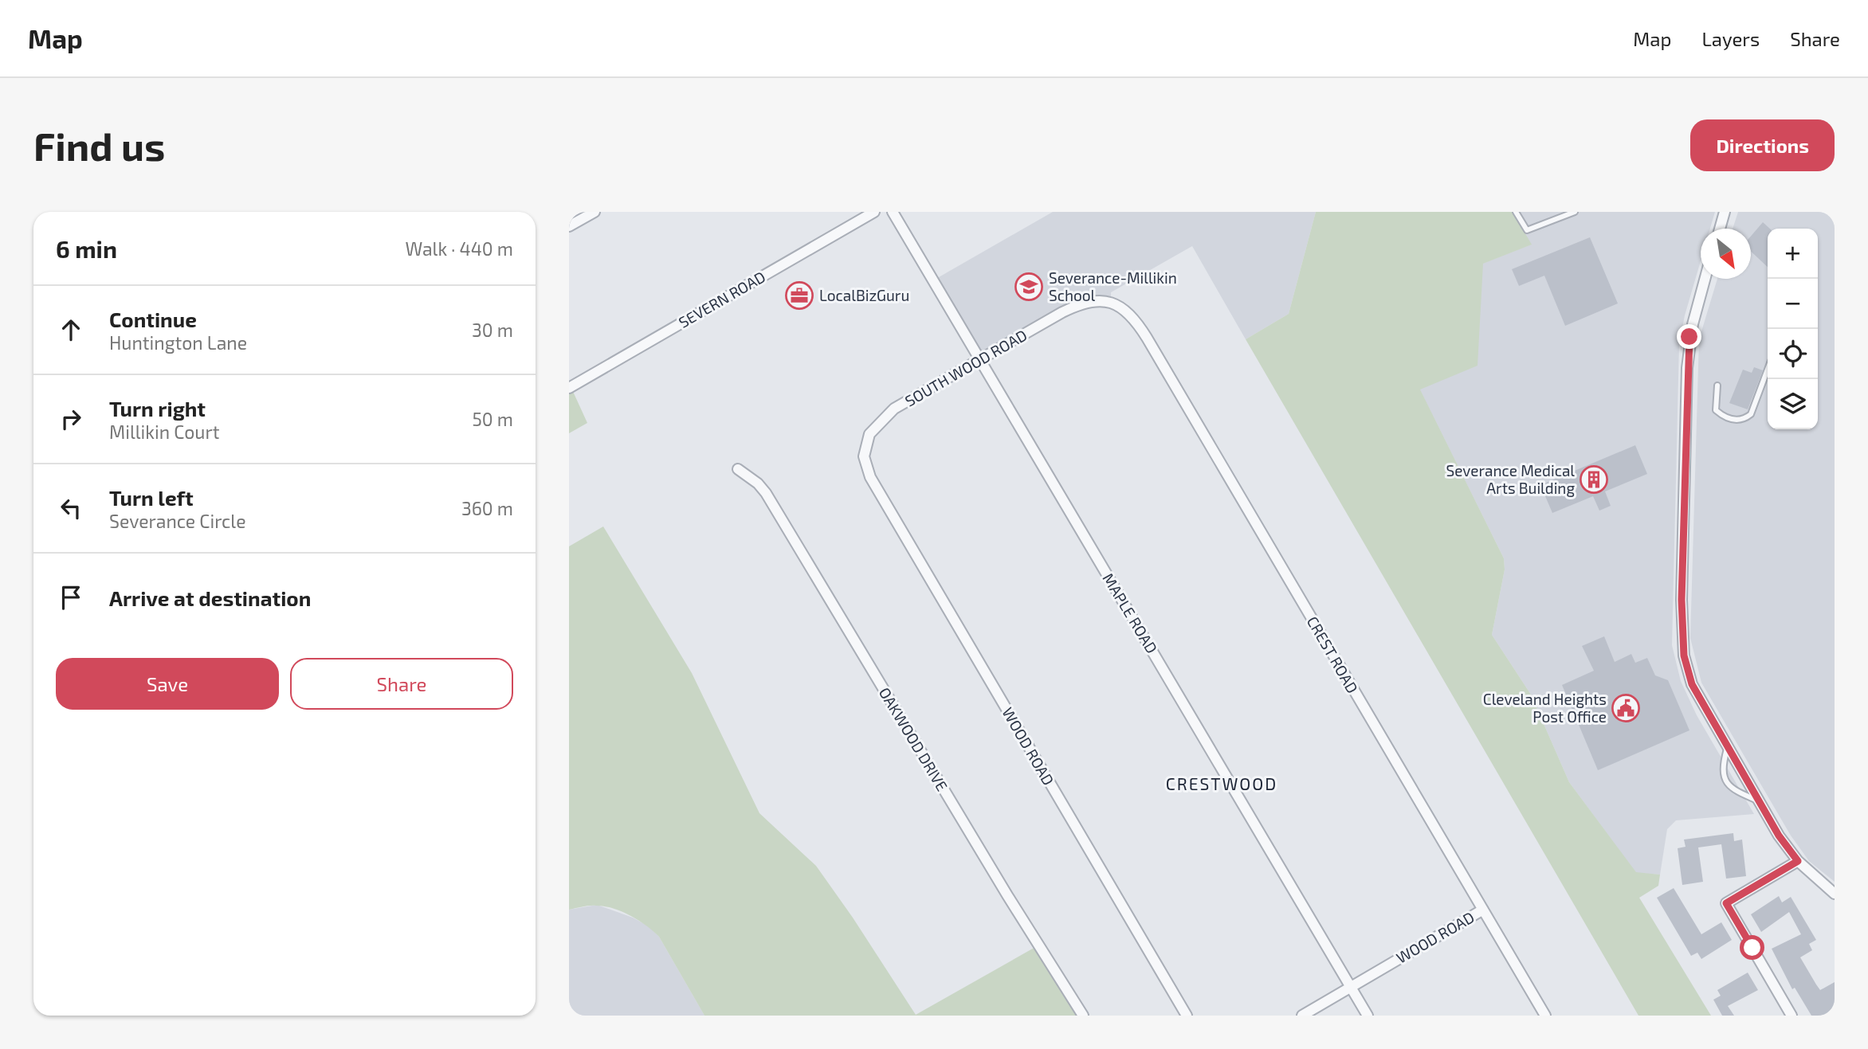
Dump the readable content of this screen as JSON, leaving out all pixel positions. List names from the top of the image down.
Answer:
{
  "streets": {
    "street": [
      "SEVERN ROAD",
      "SOUTH WOOD ROAD",
      "MAPLE ROAD",
      "CREST ROAD",
      "OAKWOOD DRIVE",
      "WOOD ROAD"
    ]
  },
  "crossings": [
    ["SOUTH WOOD ROAD", "MAPLE ROAD"],
    ["SOUTH WOOD ROAD", "CREST ROAD"],
    ["SOUTH WOOD ROAD", "WOOD ROAD"],
    ["MAPLE ROAD", "WOOD ROAD"],
    ["CREST ROAD", "WOOD ROAD"]
  ],
  "districts": ["CRESTWOOD"],
  "places": {
    "school or university": ["Severance-Millikin School"],
    "office": ["LocalBizGuru"],
    "building": ["Severance Medical Arts Building"],
    "public building": ["Cleveland Heights Post Office"]
  },
  "north": "bottom right",
  "page": {
    "header": "Map",
    "nav": ["Map", "Layers", "Share"],
    "buttons": [
      "Directions",
      ["Save", "Share"]
    ],
    "title": "Find us",
    "heading": ["6 min", "Walk · 440 m"],
    "map_buttons": ["+", "−"],
    "list": [
      ["Continue", "Huntington Lane", "30 m"],
      ["Turn right", "Millikin Court", "50 m"],
      ["Turn left", "Severance Circle", "360 m"],
      "Arrive at destination"
    ]
  }
}
